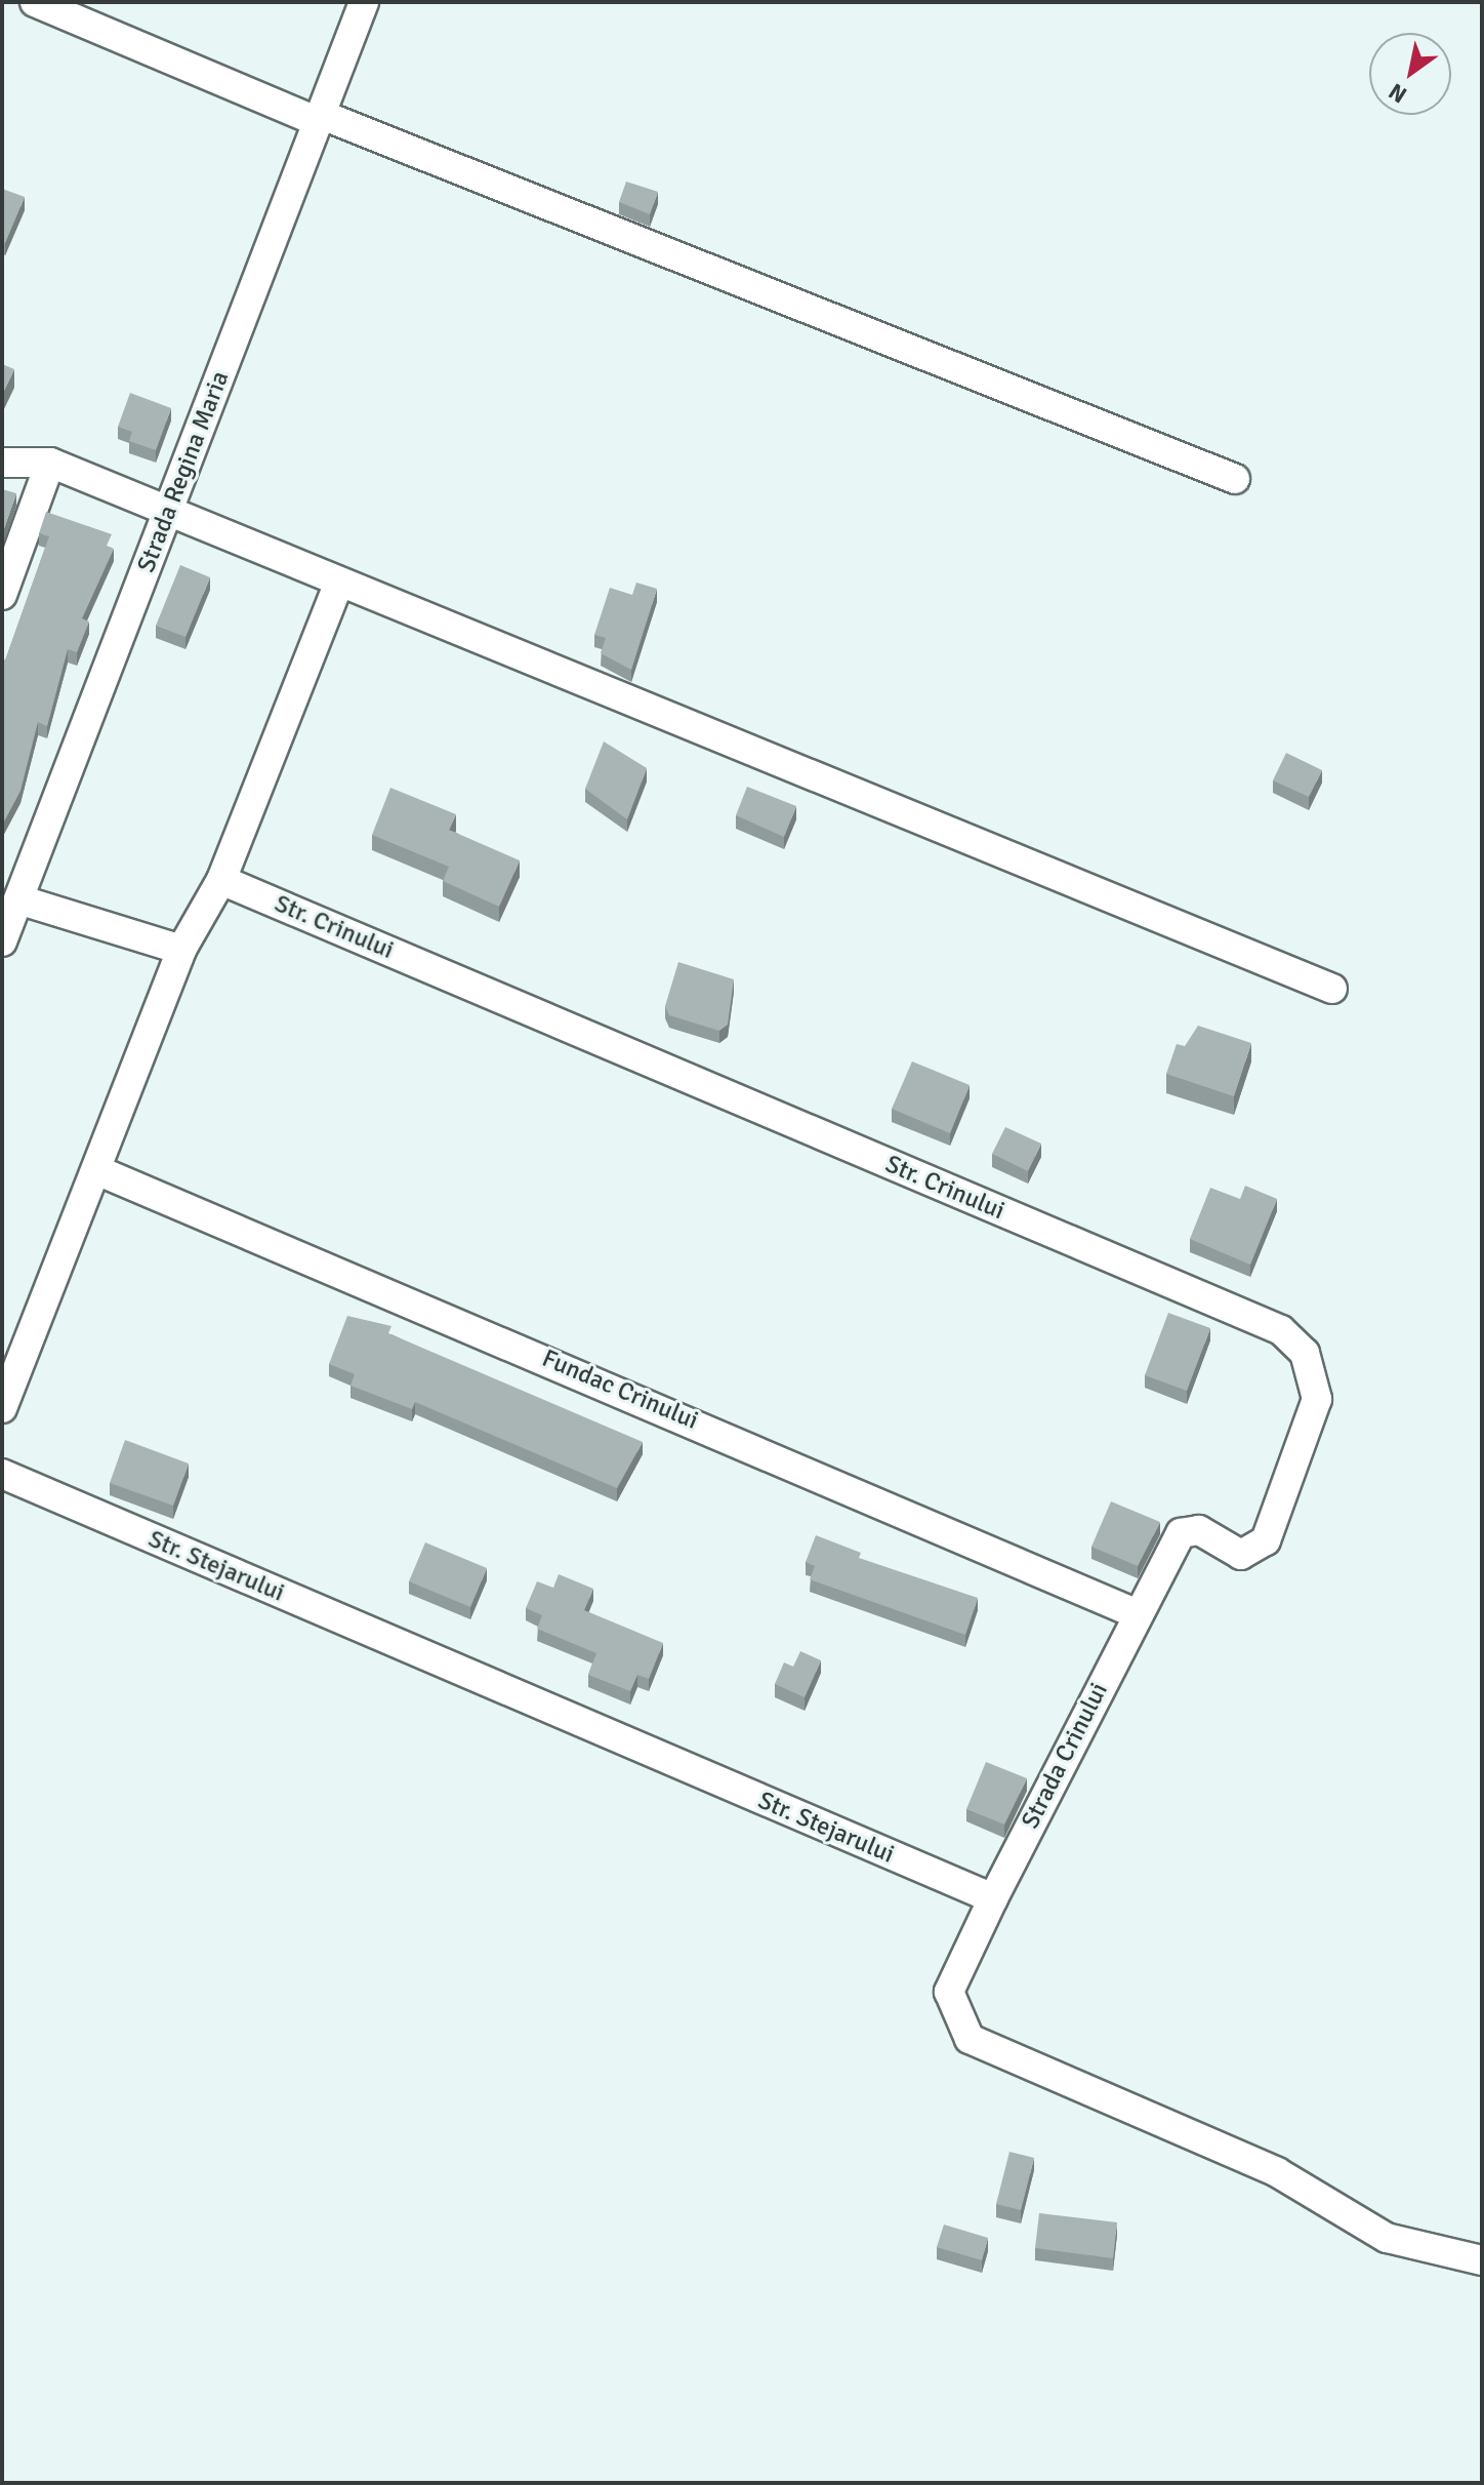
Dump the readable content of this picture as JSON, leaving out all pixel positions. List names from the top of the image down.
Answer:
{
  "streets": {
    "street": [
      "Strada Regina Maria",
      "Str. Crinului",
      "Fundac Crinului",
      "Str. Stejarului",
      "Strada Crinului"
    ]
  },
  "crossings": [
    ["Str. Crinului", "Fundac Crinului"],
    ["Str. Crinului", "Strada Crinului"],
    ["Fundac Crinului", "Strada Crinului"],
    ["Str. Stejarului", "Strada Crinului"]
  ],
  "north": "bottom left"
}
